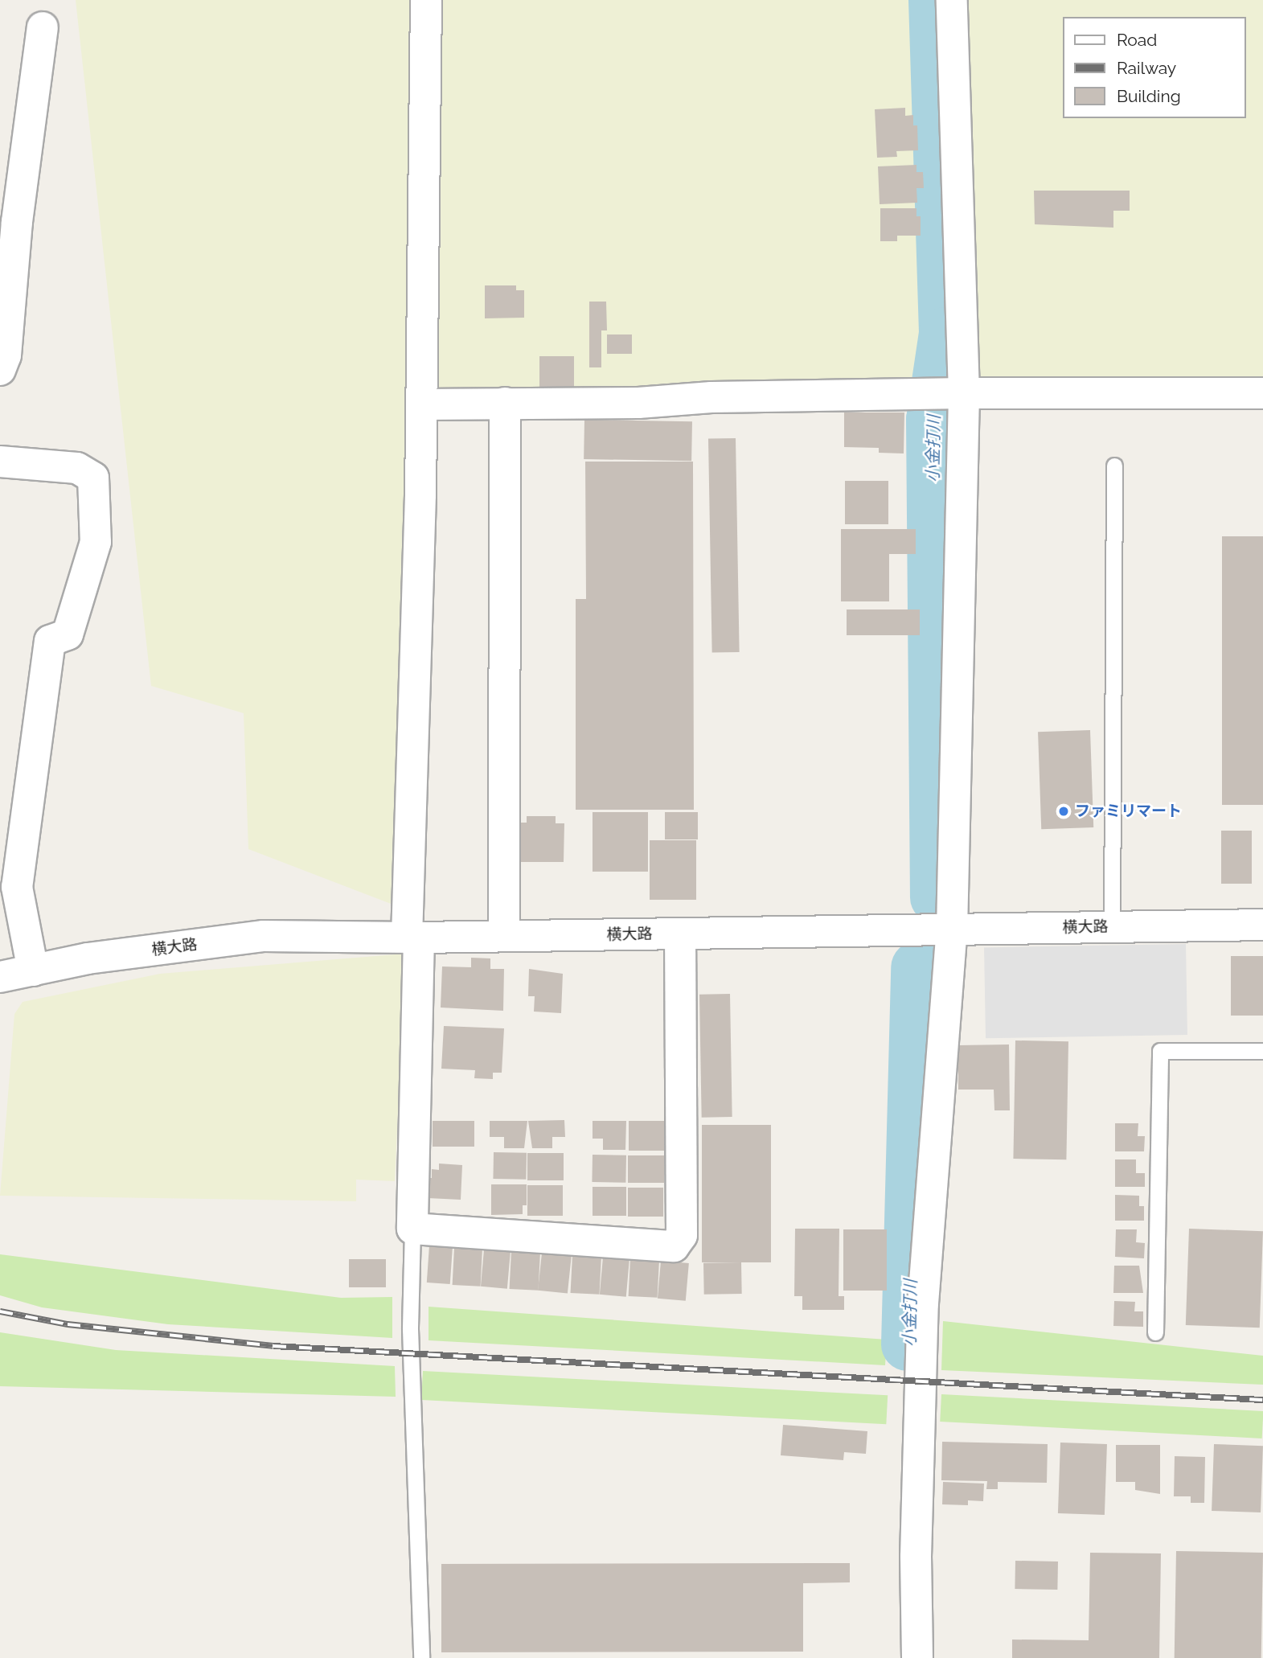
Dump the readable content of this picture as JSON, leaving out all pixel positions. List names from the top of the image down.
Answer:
{
  "streets": {
    "street": ["横大路"]
  },
  "water": ["小金打川"],
  "places": ["ファミリマート"],
  "legend": ["Road", "Railway", "Building"]
}
